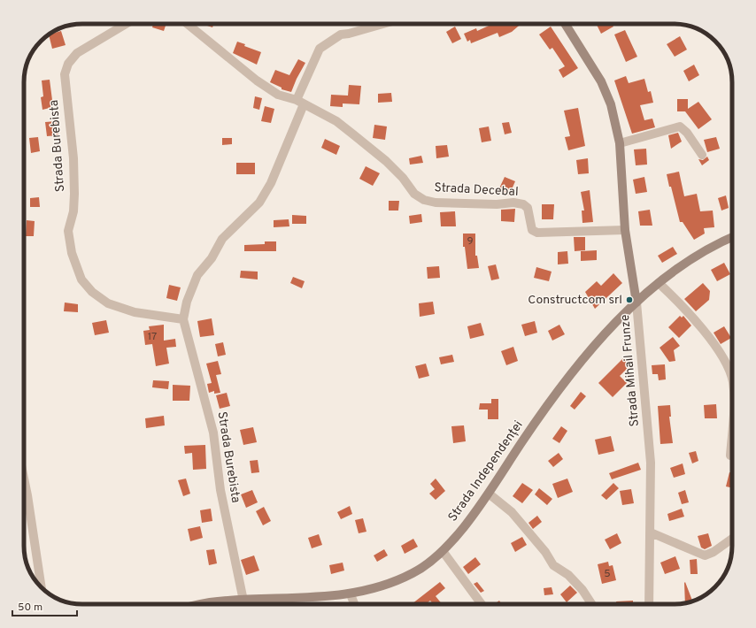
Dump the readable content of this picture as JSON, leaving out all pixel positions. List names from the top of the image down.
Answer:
{
  "streets": {
    "main road": ["Strada Mihail Frunze", "Strada Independenței"],
    "street": ["Strada Burebista", "Strada Decebal"]
  },
  "crossings": [
    ["Strada Burebista", "Strada Decebal"],
    ["Strada Burebista", "Strada Independenței"],
    ["Strada Decebal", "Strada Mihail Frunze"],
    ["Strada Mihail Frunze", "Strada Independenței"]
  ],
  "places": ["Constructcom srl"],
  "house_numbers": ["9", "17", "5"],
  "scale_bar": "50 m"
}
